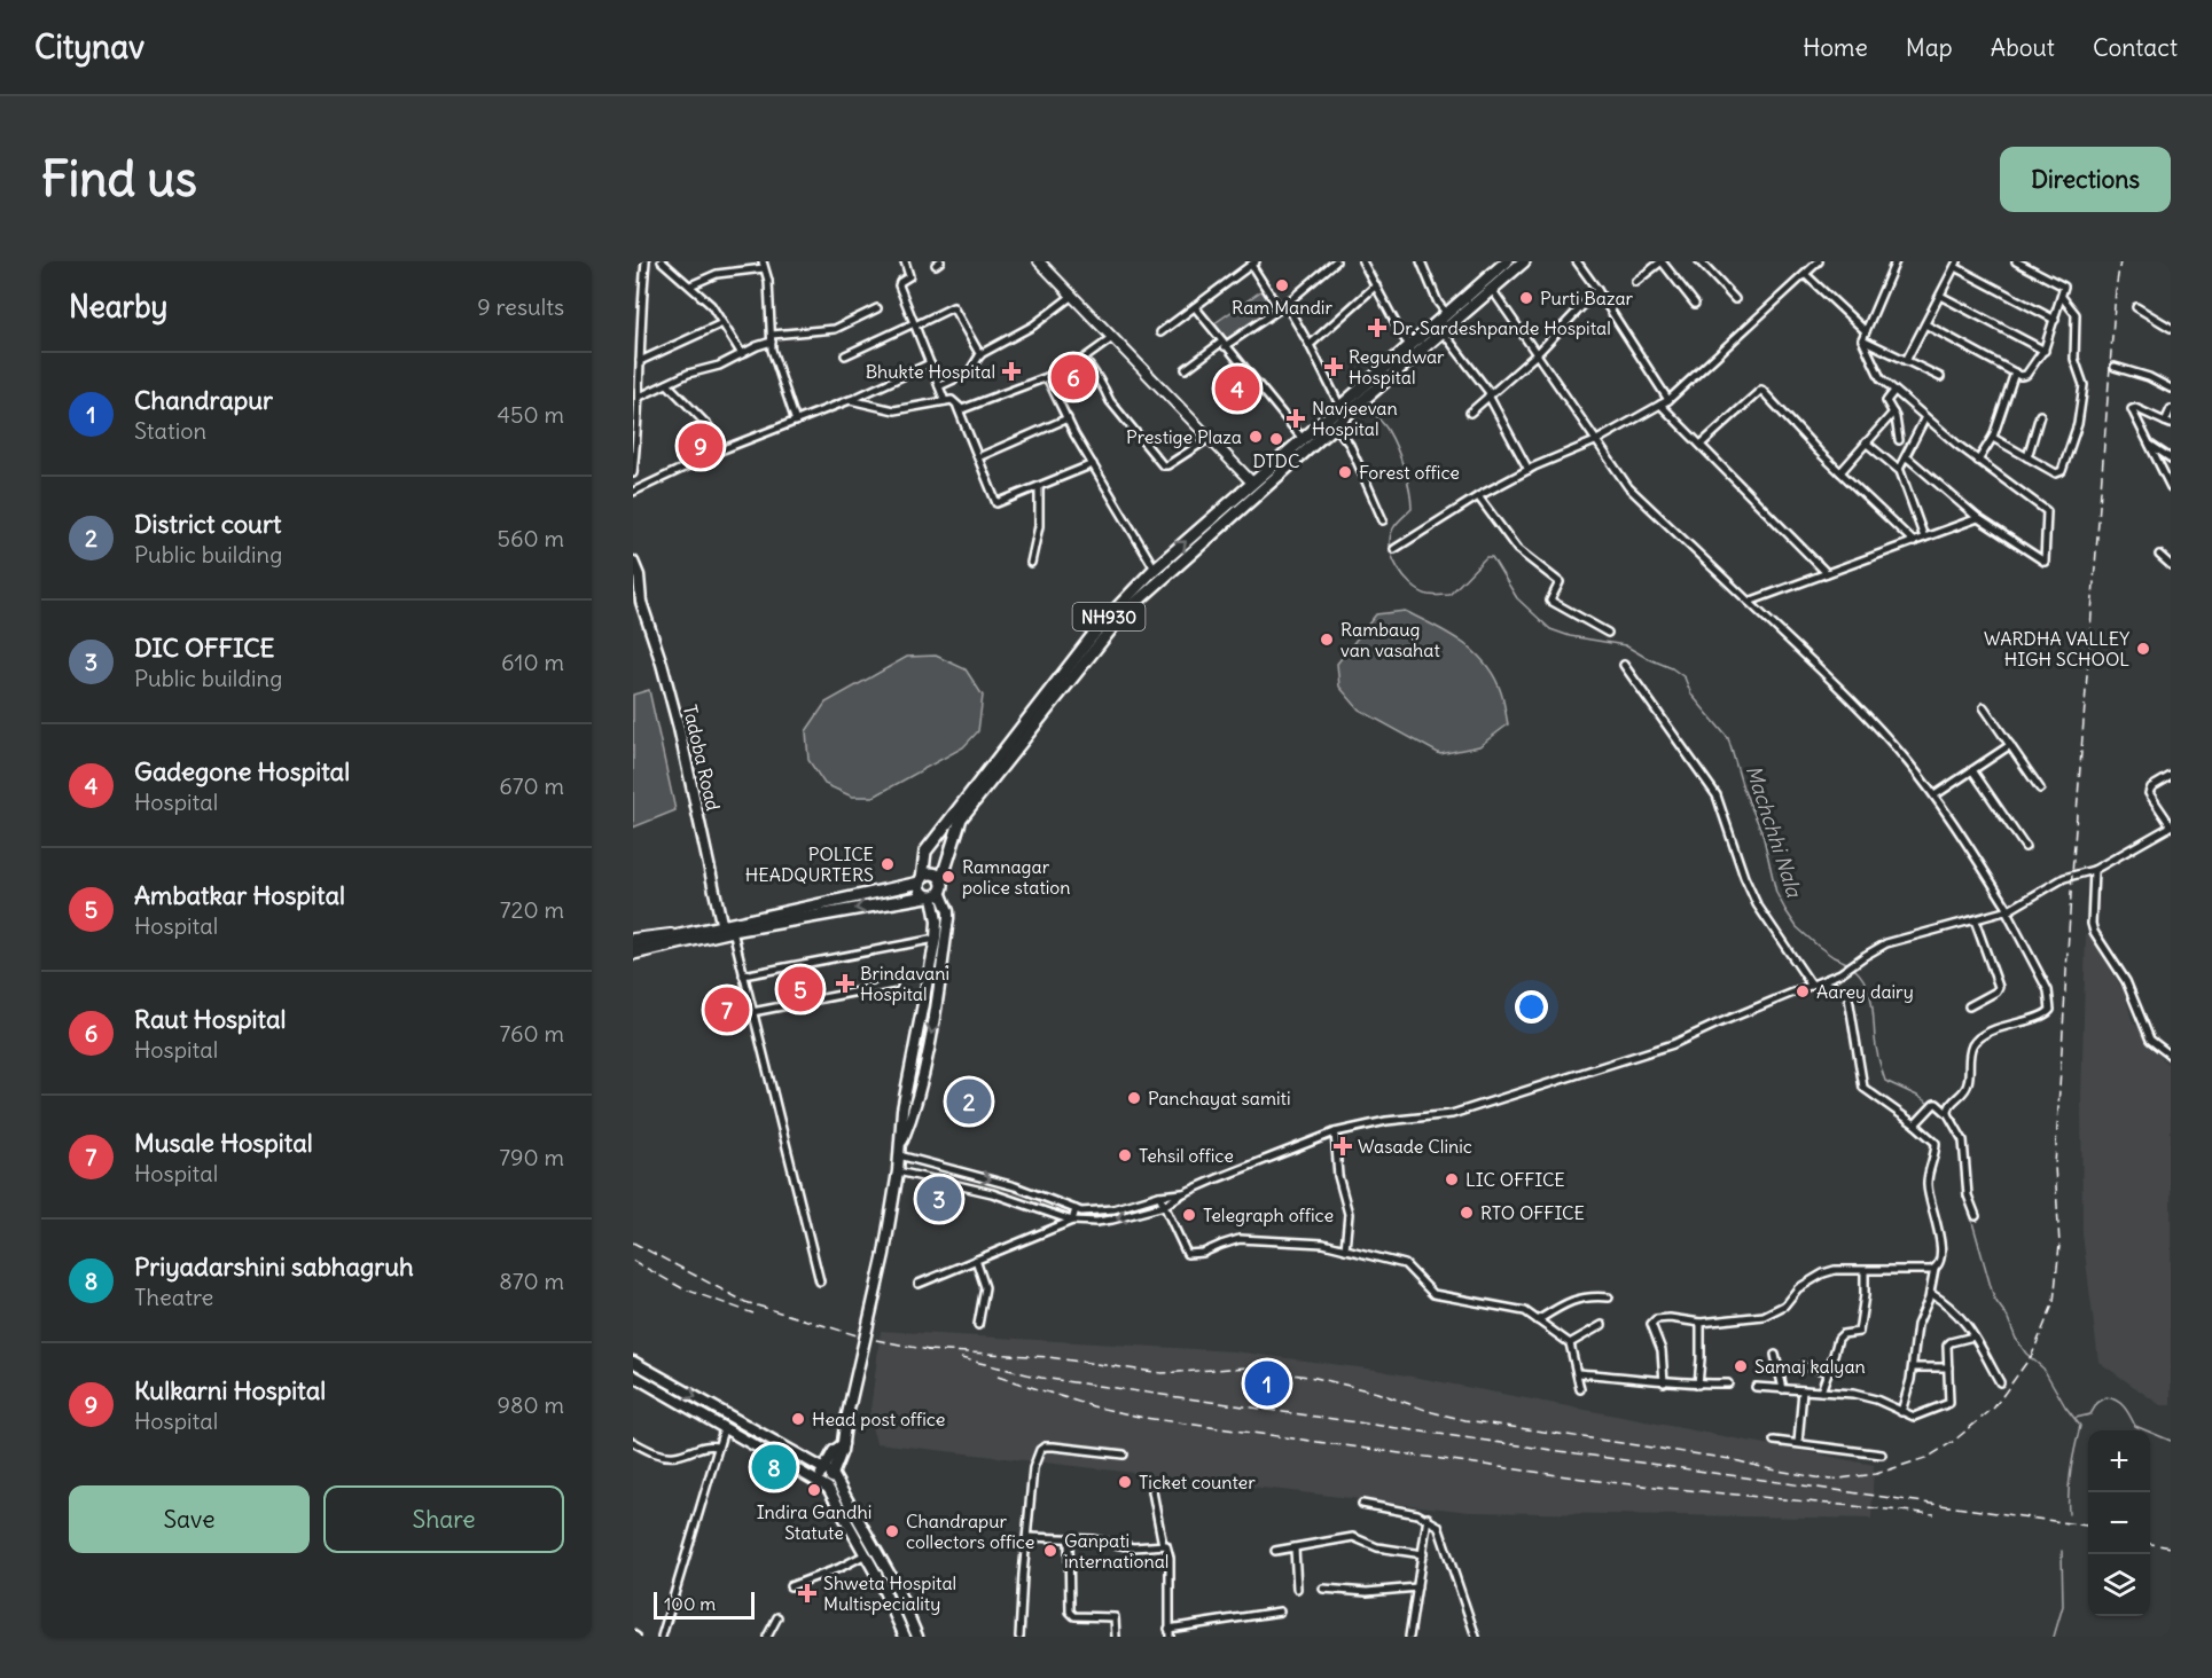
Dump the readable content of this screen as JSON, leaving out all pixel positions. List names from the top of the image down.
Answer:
{
  "streets": {
    "highway": ["NH930"],
    "main road": ["Tadoba Road"]
  },
  "water": ["Machchhi Nala"],
  "places": {
    "other": [
      "Ram Mandir",
      "Purti Bazar",
      "Prestige Plaza",
      "DTDC",
      "Forest office",
      "Rambaug van vasahat",
      "WARDHA VALLEY HIGH SCHOOL",
      "POLICE HEADQURTERS",
      "Ramnagar police station",
      "Aarey dairy",
      "Panchayat samiti",
      "Tehsil office",
      "LIC OFFICE",
      "RTO OFFICE",
      "Telegraph office",
      "Samaj kalyan",
      "Head post office",
      "Ticket counter",
      "Indira Gandhi Statute",
      "Chandrapur collectors office",
      "Ganpati international"
    ],
    "health": [
      "Dr. Sardeshpande Hospital",
      "Regundwar Hospital",
      "Bhukte Hospital",
      "Navjeevan Hospital",
      "Brindavani Hospital",
      "Wasade Clinic",
      "Shweta Hospital Multispeciality"
    ]
  },
  "scale_bar": "100 m",
  "page": {
    "header": "Citynav",
    "nav": [
      "Home",
      "Map",
      "About",
      "Contact"
    ],
    "buttons": [
      "Directions",
      ["Save", "Share"]
    ],
    "title": "Find us",
    "heading": ["Nearby", "9 results"],
    "list": [
      {
        "mark": "1",
        "name": "Chandrapur",
        "note": "Station",
        "value": "450 m"
      },
      {
        "mark": "2",
        "name": "District court",
        "note": "Public building",
        "value": "560 m"
      },
      {
        "mark": "3",
        "name": "DIC OFFICE",
        "note": "Public building",
        "value": "610 m"
      },
      {
        "mark": "4",
        "name": "Gadegone Hospital",
        "note": "Hospital",
        "value": "670 m"
      },
      {
        "mark": "5",
        "name": "Ambatkar Hospital",
        "note": "Hospital",
        "value": "720 m"
      },
      {
        "mark": "6",
        "name": "Raut Hospital",
        "note": "Hospital",
        "value": "760 m"
      },
      {
        "mark": "7",
        "name": "Musale Hospital",
        "note": "Hospital",
        "value": "790 m"
      },
      {
        "mark": "8",
        "name": "Priyadarshini sabhagruh",
        "note": "Theatre",
        "value": "870 m"
      },
      {
        "mark": "9",
        "name": "Kulkarni Hospital",
        "note": "Hospital",
        "value": "980 m"
      }
    ],
    "pins": [
      "6",
      "4",
      "9",
      "5",
      "7",
      "2",
      "3",
      "1",
      "8"
    ],
    "map_buttons": ["+", "−"],
    "scale": "100 m"
  }
}
